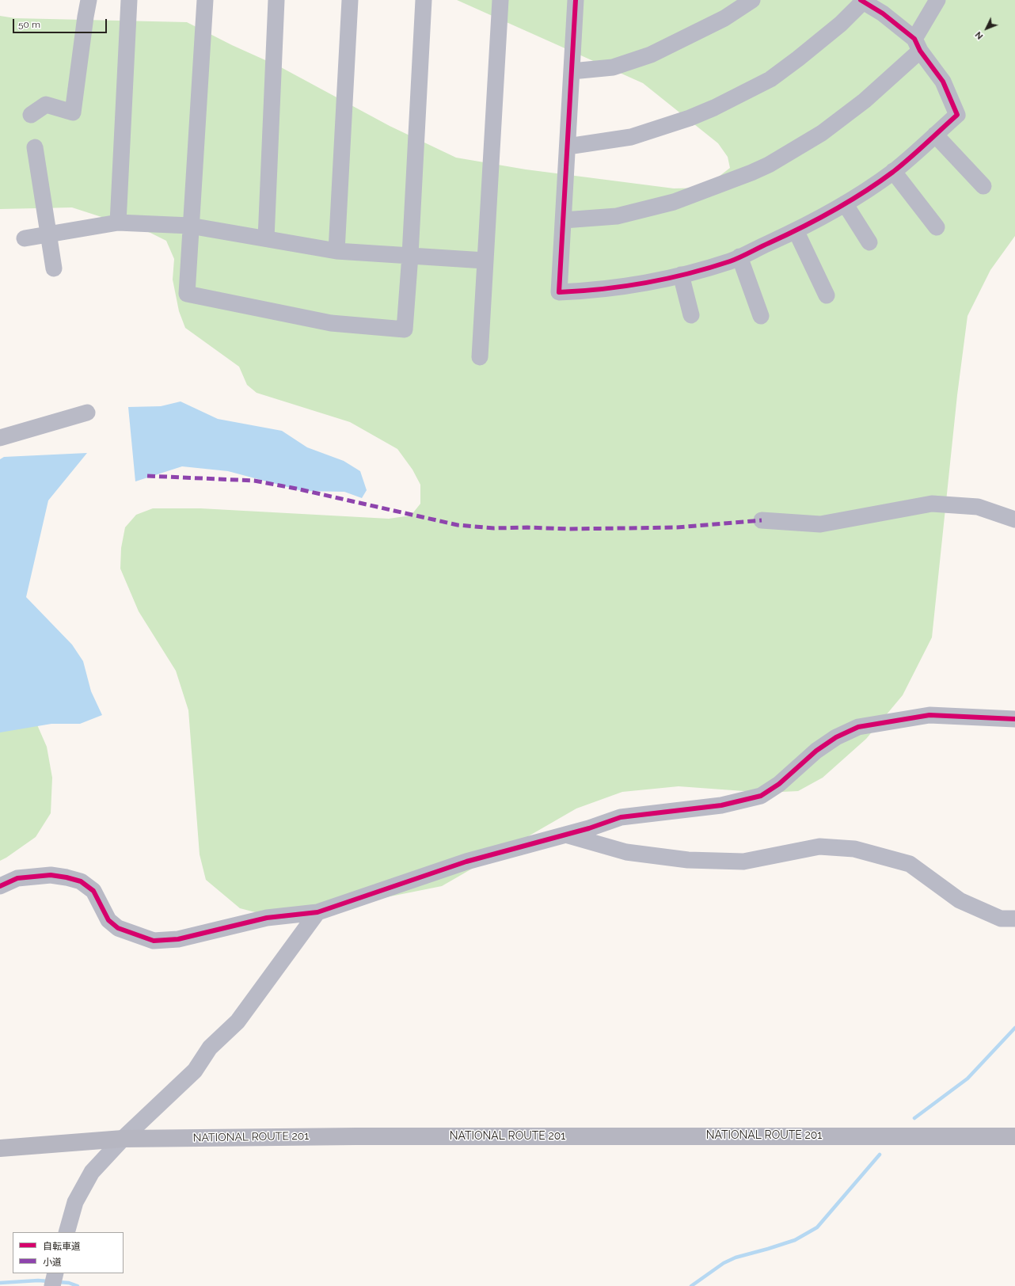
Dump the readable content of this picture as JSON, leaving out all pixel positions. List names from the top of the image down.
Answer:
{
  "streets": {
    "highway": ["NATIONAL ROUTE 201"]
  },
  "legend": ["自転車道", "小道"],
  "scale_bar": "50 m",
  "north": "bottom left"
}
